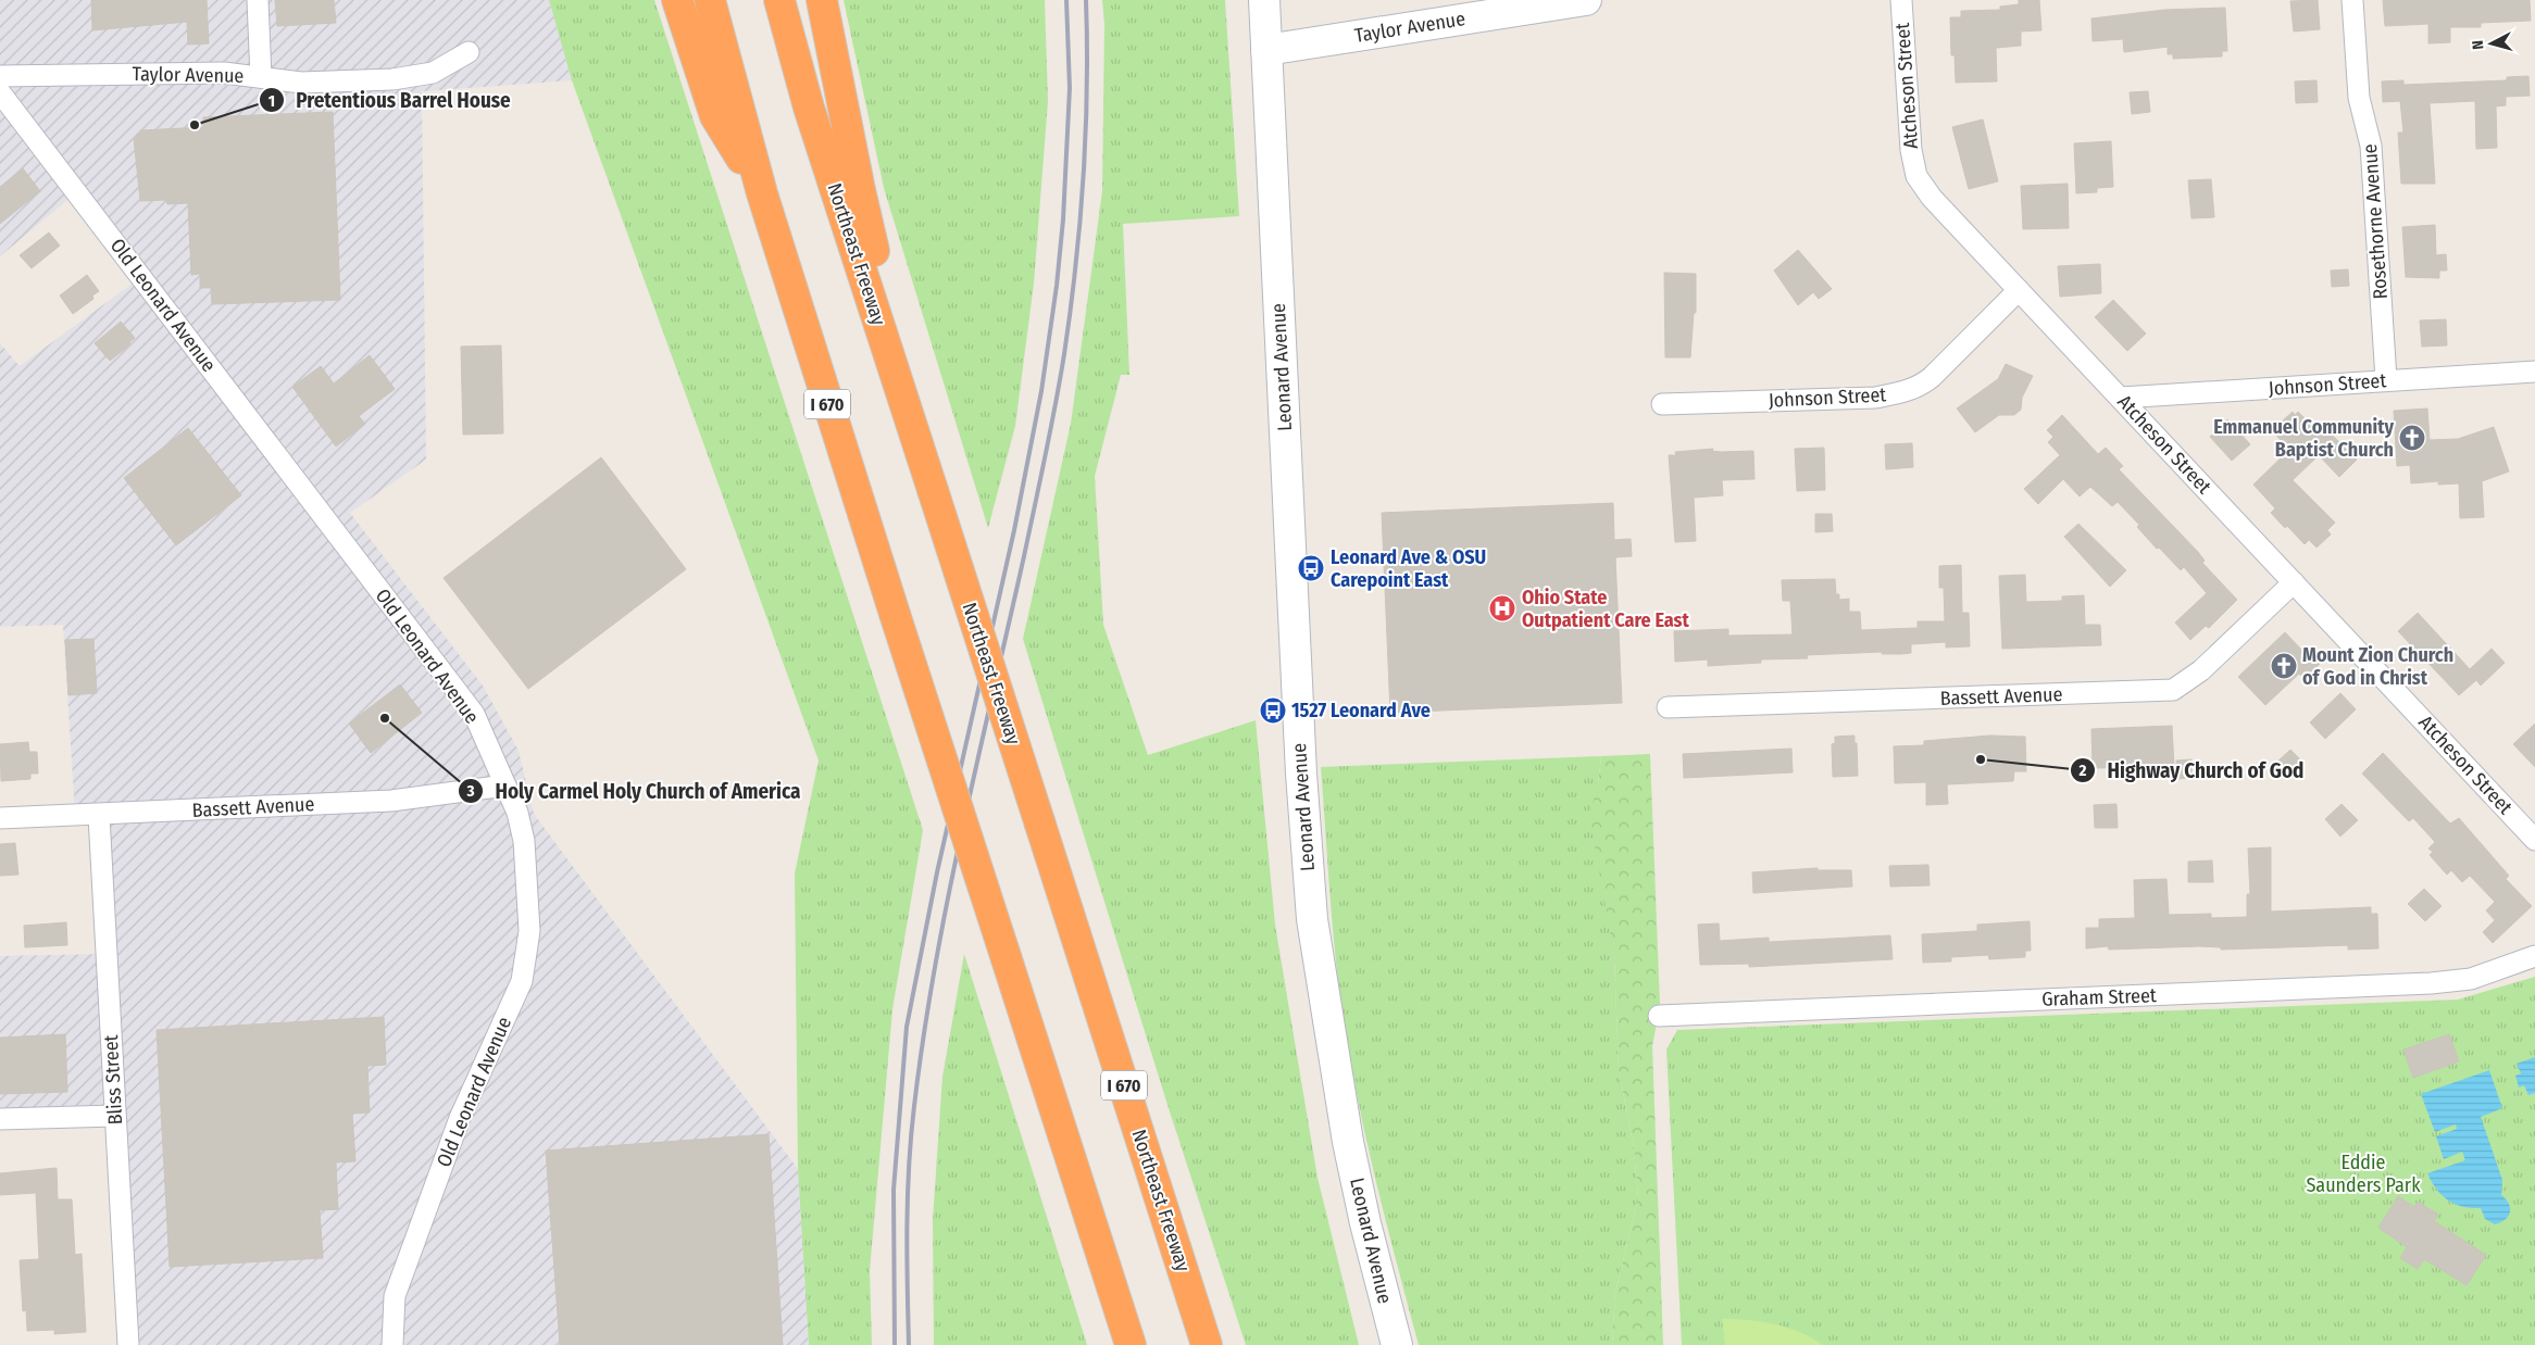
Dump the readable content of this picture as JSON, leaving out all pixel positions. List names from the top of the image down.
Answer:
{
  "streets": {
    "highway": ["Northeast Freeway", "I 670"],
    "street": [
      "Taylor Avenue",
      "Atcheson Street",
      "Rosethorne Avenue",
      "Old Leonard Avenue",
      "Leonard Avenue",
      "Johnson Street",
      "Bassett Avenue",
      "Graham Street",
      "Bliss Street"
    ]
  },
  "crossings": [
    ["Taylor Avenue", "Leonard Avenue"],
    ["Atcheson Street", "Johnson Street"],
    ["Atcheson Street", "Bassett Avenue"],
    ["Rosethorne Avenue", "Johnson Street"],
    ["Old Leonard Avenue", "Bassett Avenue"],
    ["Bassett Avenue", "Bliss Street"]
  ],
  "parks": ["Eddie Saunders Park"],
  "places": {
    "other": ["Pretentious Barrel House", "Holy Carmel Holy Church of America", "Highway Church of God"],
    "church": ["Emmanuel Community Baptist Church", "Mount Zion Church of God in Christ"],
    "bus stop": ["Leonard Ave & OSU Carepoint East", "1527 Leonard Ave"],
    "hospital": ["Ohio State Outpatient Care East"]
  },
  "north": "left"
}
